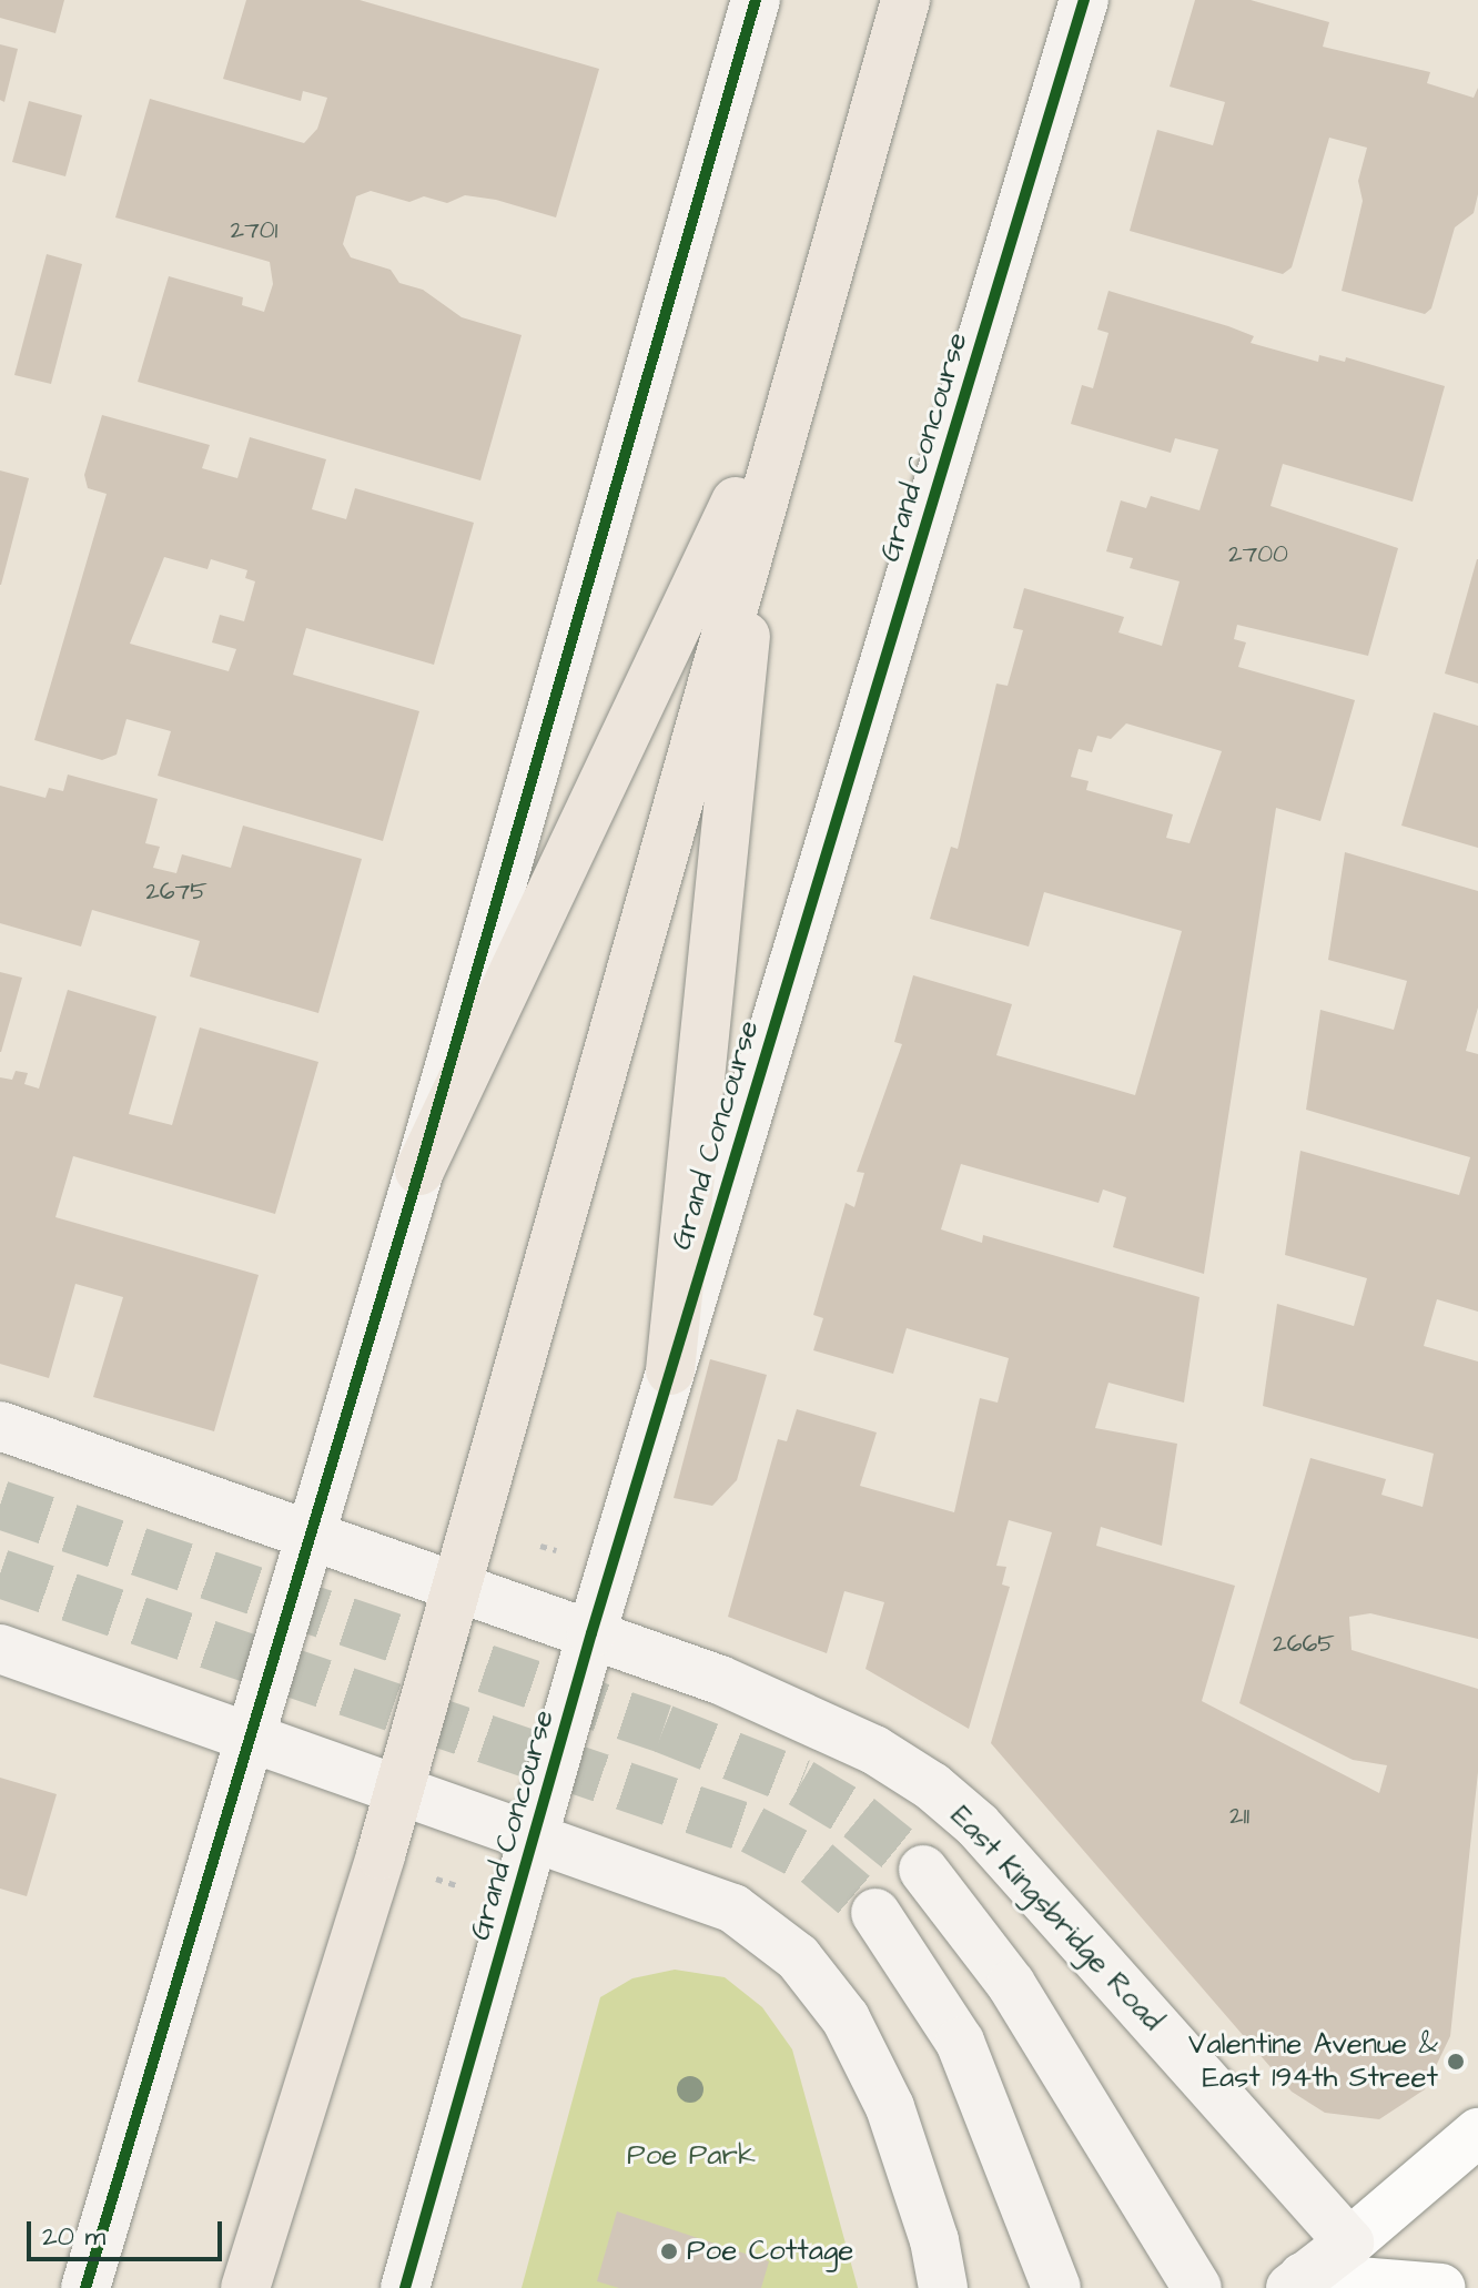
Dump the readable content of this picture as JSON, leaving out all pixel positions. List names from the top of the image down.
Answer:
{
  "streets": {
    "street": ["Grand Concourse", "East Kingsbridge Road"]
  },
  "crossings": [
    ["Grand Concourse", "East Kingsbridge Road"]
  ],
  "parks": ["Poe Park"],
  "places": ["Valentine Avenue & East 194th Street", "Poe Cottage"],
  "house_numbers": [
    "2701",
    "2700",
    "2675",
    "2665",
    "211"
  ],
  "scale_bar": "20 m"
}
